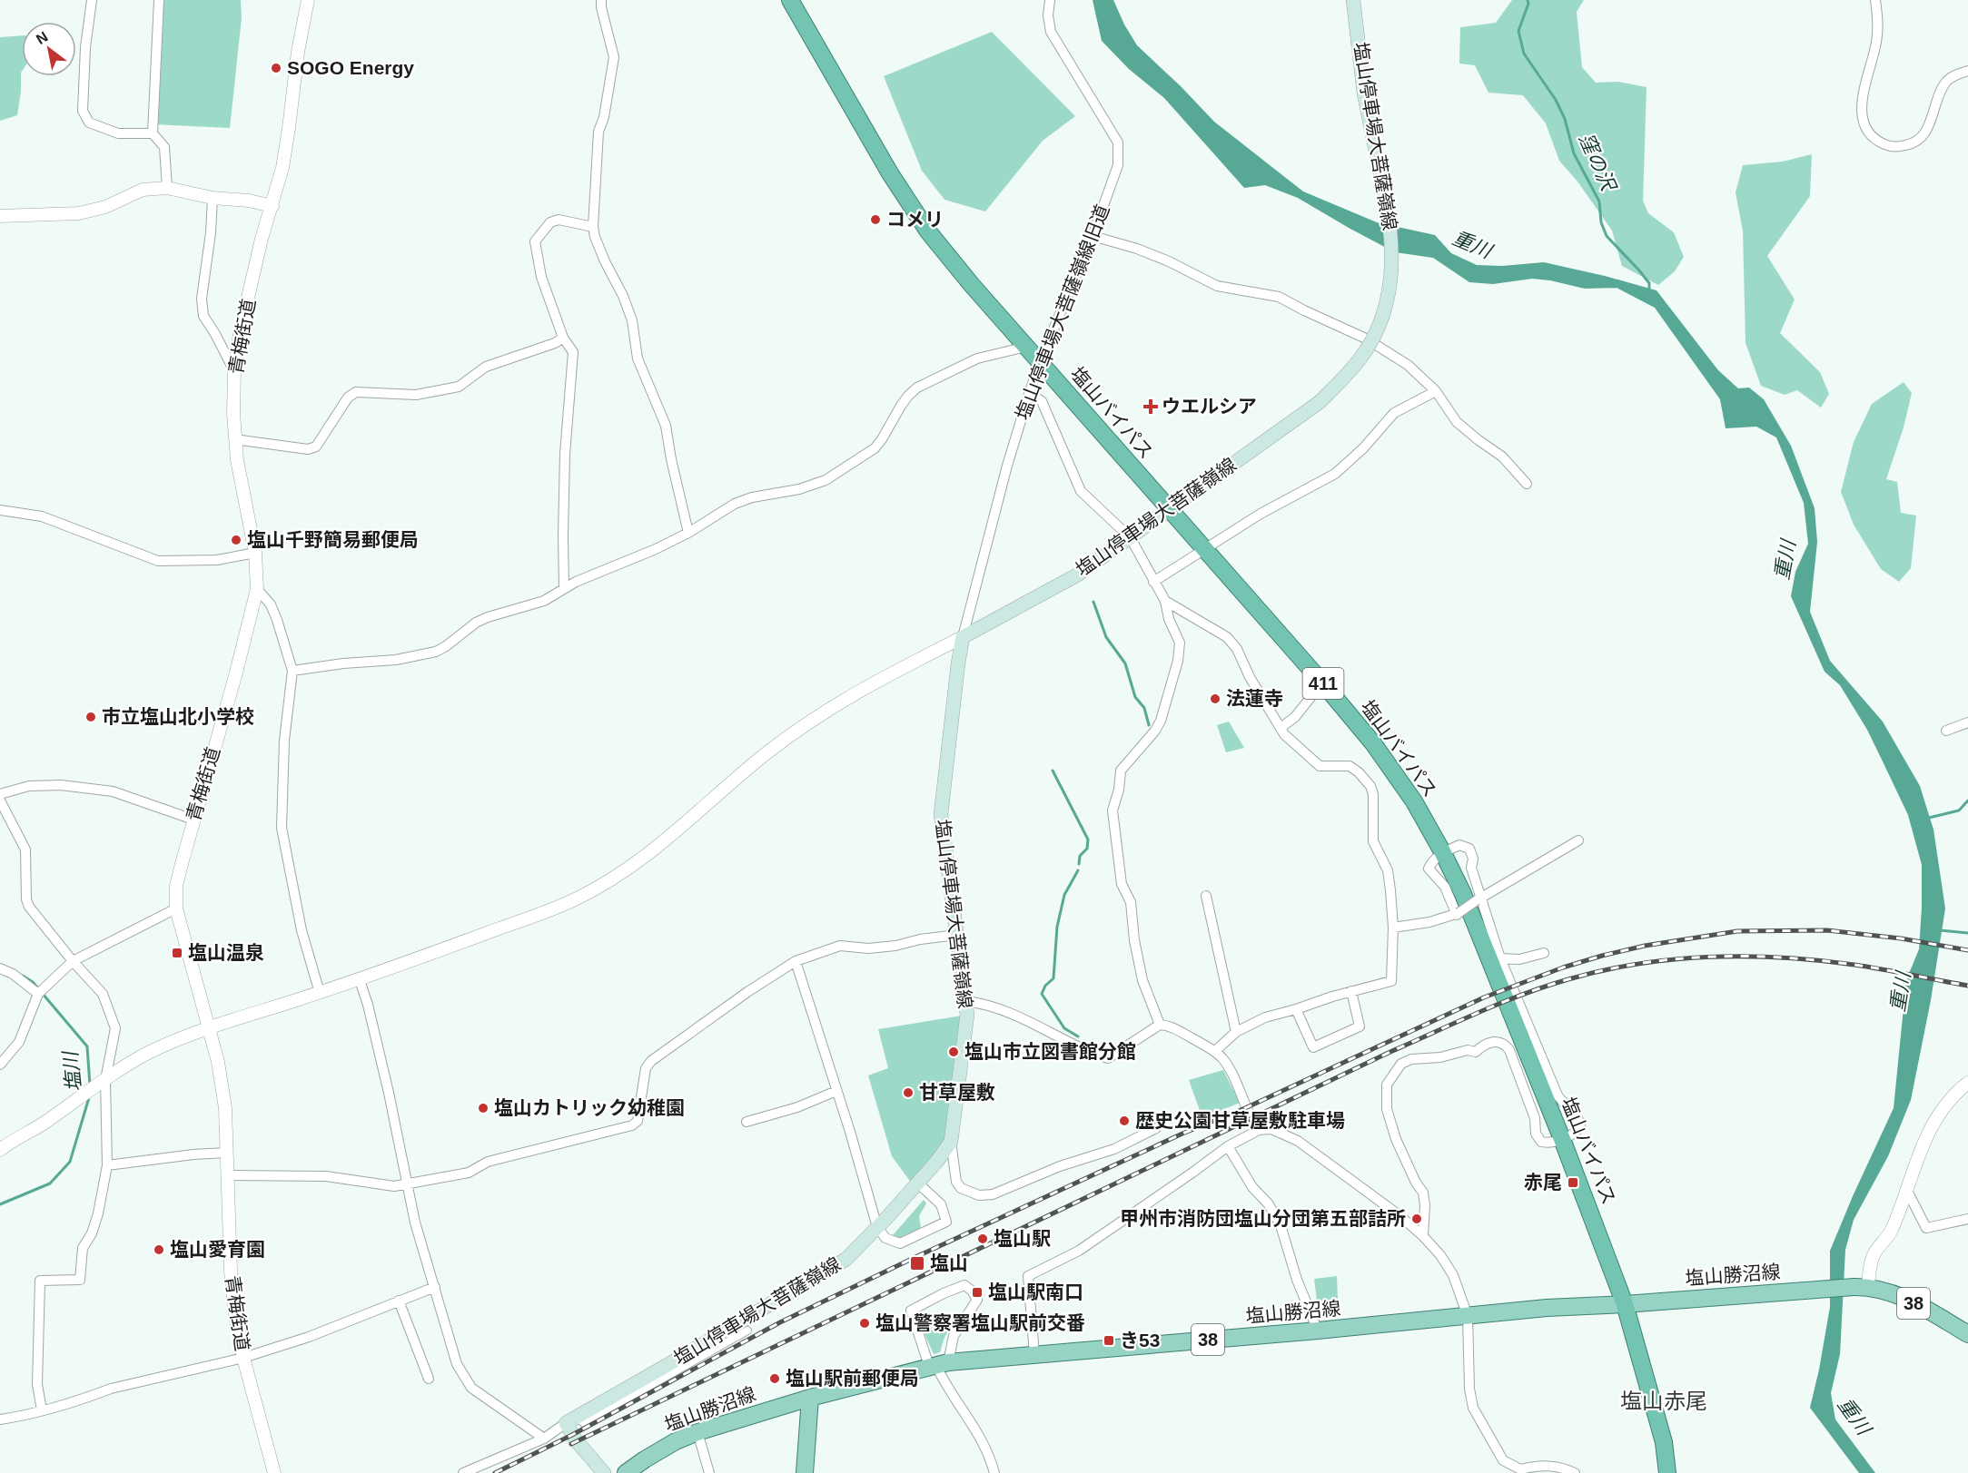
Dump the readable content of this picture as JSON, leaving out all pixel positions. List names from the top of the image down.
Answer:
{
  "streets": {
    "highway": ["塩山バイパス", "411"],
    "main road": ["塩山停車場大菩薩嶺線", "塩山勝沼線", "38"],
    "street": ["塩山停車場大菩薩嶺線旧道", "青梅街道"]
  },
  "crossings": [
    ["塩山停車場大菩薩嶺線", "塩山停車場大菩薩嶺線旧道"],
    ["塩山停車場大菩薩嶺線", "塩山バイパス"],
    ["塩山停車場大菩薩嶺線旧道", "塩山バイパス"],
    ["塩山バイパス", "塩山勝沼線"],
    ["塩山勝沼線", "38"]
  ],
  "districts": ["塩山赤尾"],
  "water": ["窪の沢", "重川", "塩川"],
  "places": {
    "other": [
      "SOGO Energy",
      "コメリ",
      "塩山千野簡易郵便局",
      "法蓮寺",
      "市立塩山北小学校",
      "塩山市立図書館分館",
      "甘草屋敷",
      "塩山カトリック幼稚園",
      "歴史公園甘草屋敷駐車場",
      "甲州市消防団塩山分団第五部詰所",
      "塩山駅",
      "塩山愛育園",
      "塩山警察署塩山駅前交番",
      "塩山駅前郵便局"
    ],
    "health": ["ウエルシア"],
    "transit": [
      "塩山温泉",
      "赤尾",
      "塩山",
      "塩山駅南口",
      "き53"
    ]
  },
  "north": "top left"
}
